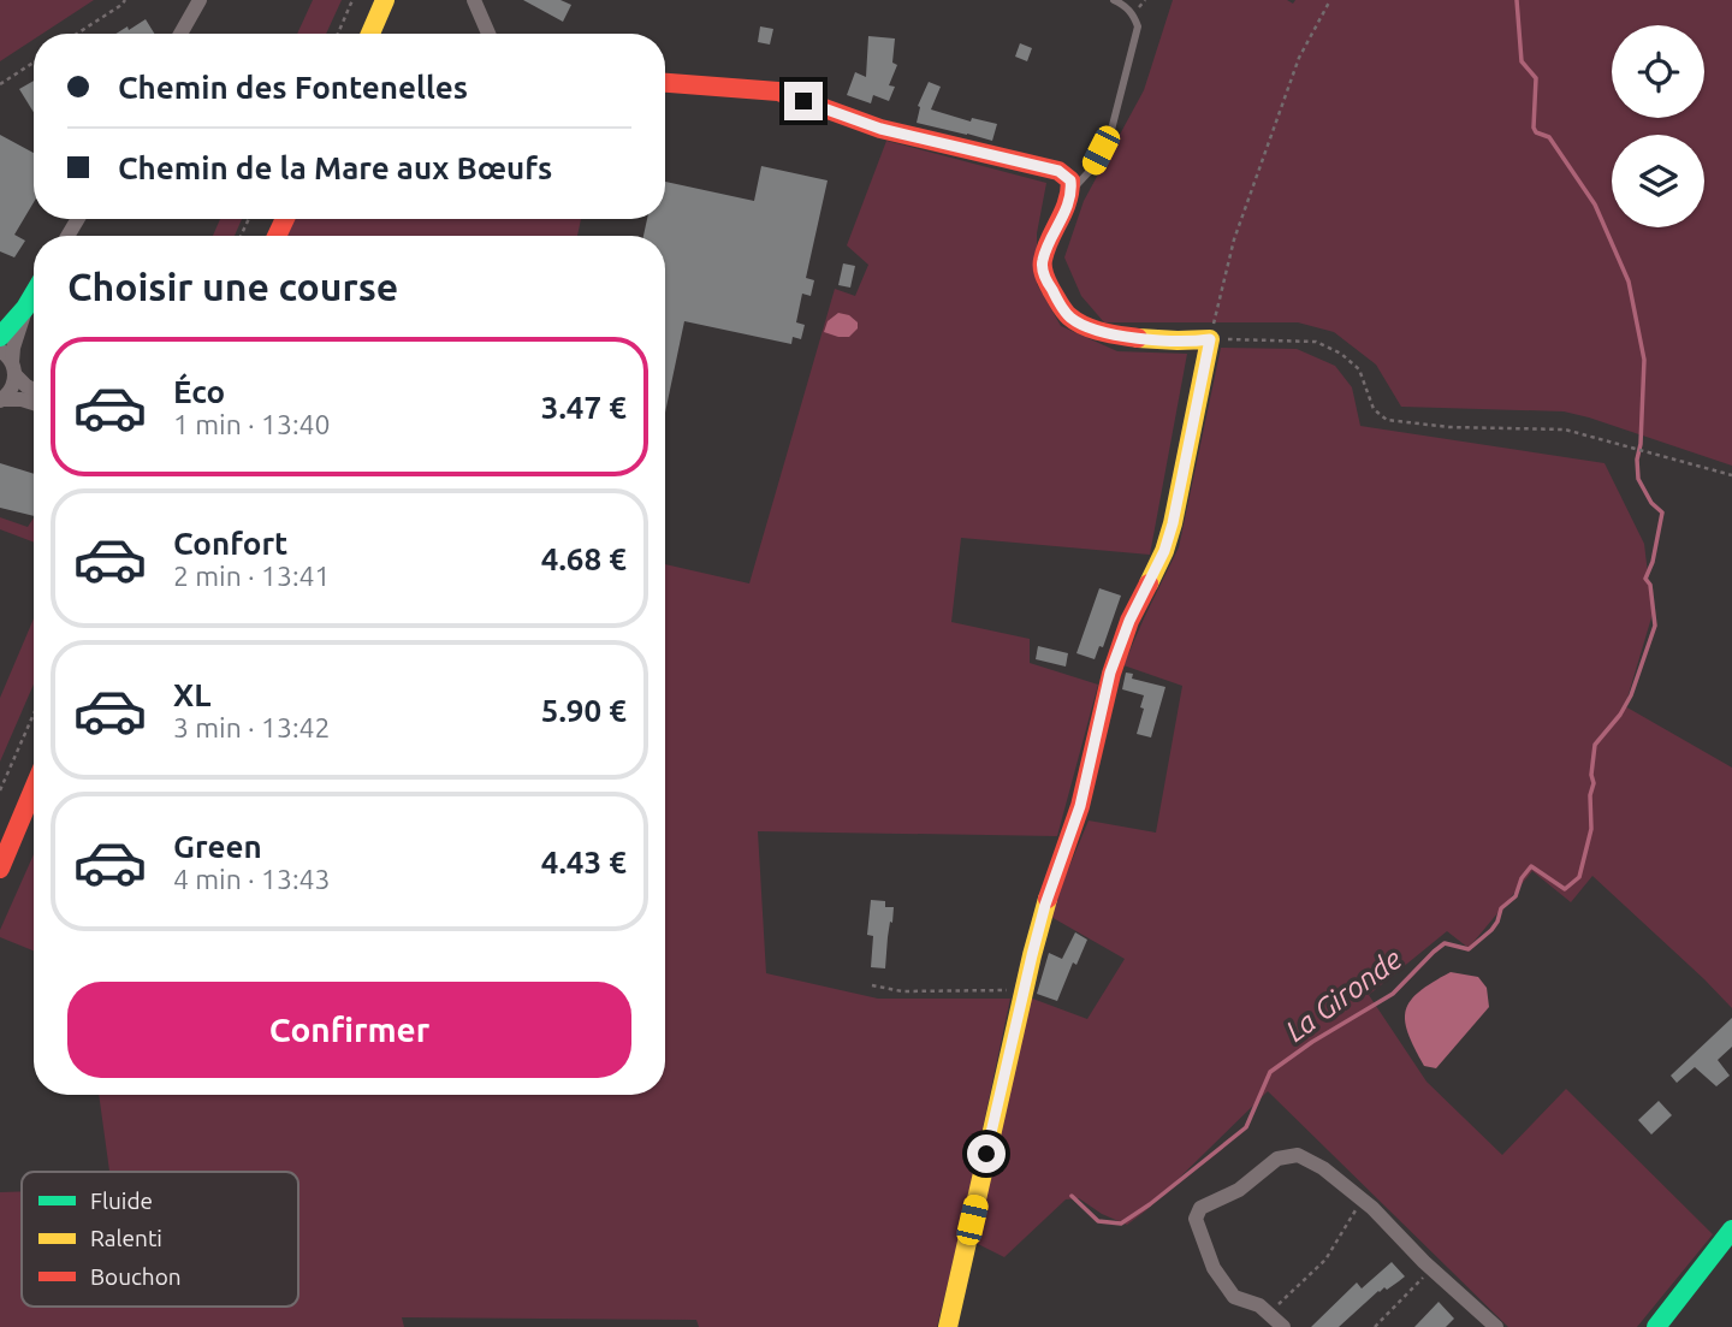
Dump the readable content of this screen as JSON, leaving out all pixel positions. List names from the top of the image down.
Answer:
{
  "water": ["La Gironde"],
  "legend": ["Fluide", "Ralenti", "Bouchon"],
  "page": {
    "banner": ["Chemin des Fontenelles", "Chemin de la Mare aux Bœufs"],
    "heading": "Choisir une course",
    "list": [
      {
        "name": "Éco",
        "note": "1 min · 13:40",
        "value": "3.47 €"
      },
      {
        "name": "Confort",
        "note": "2 min · 13:41",
        "value": "4.68 €"
      },
      {
        "name": "XL",
        "note": "3 min · 13:42",
        "value": "5.90 €"
      },
      {
        "name": "Green",
        "note": "4 min · 13:43",
        "value": "4.43 €"
      }
    ],
    "buttons": "Confirmer"
  }
}
